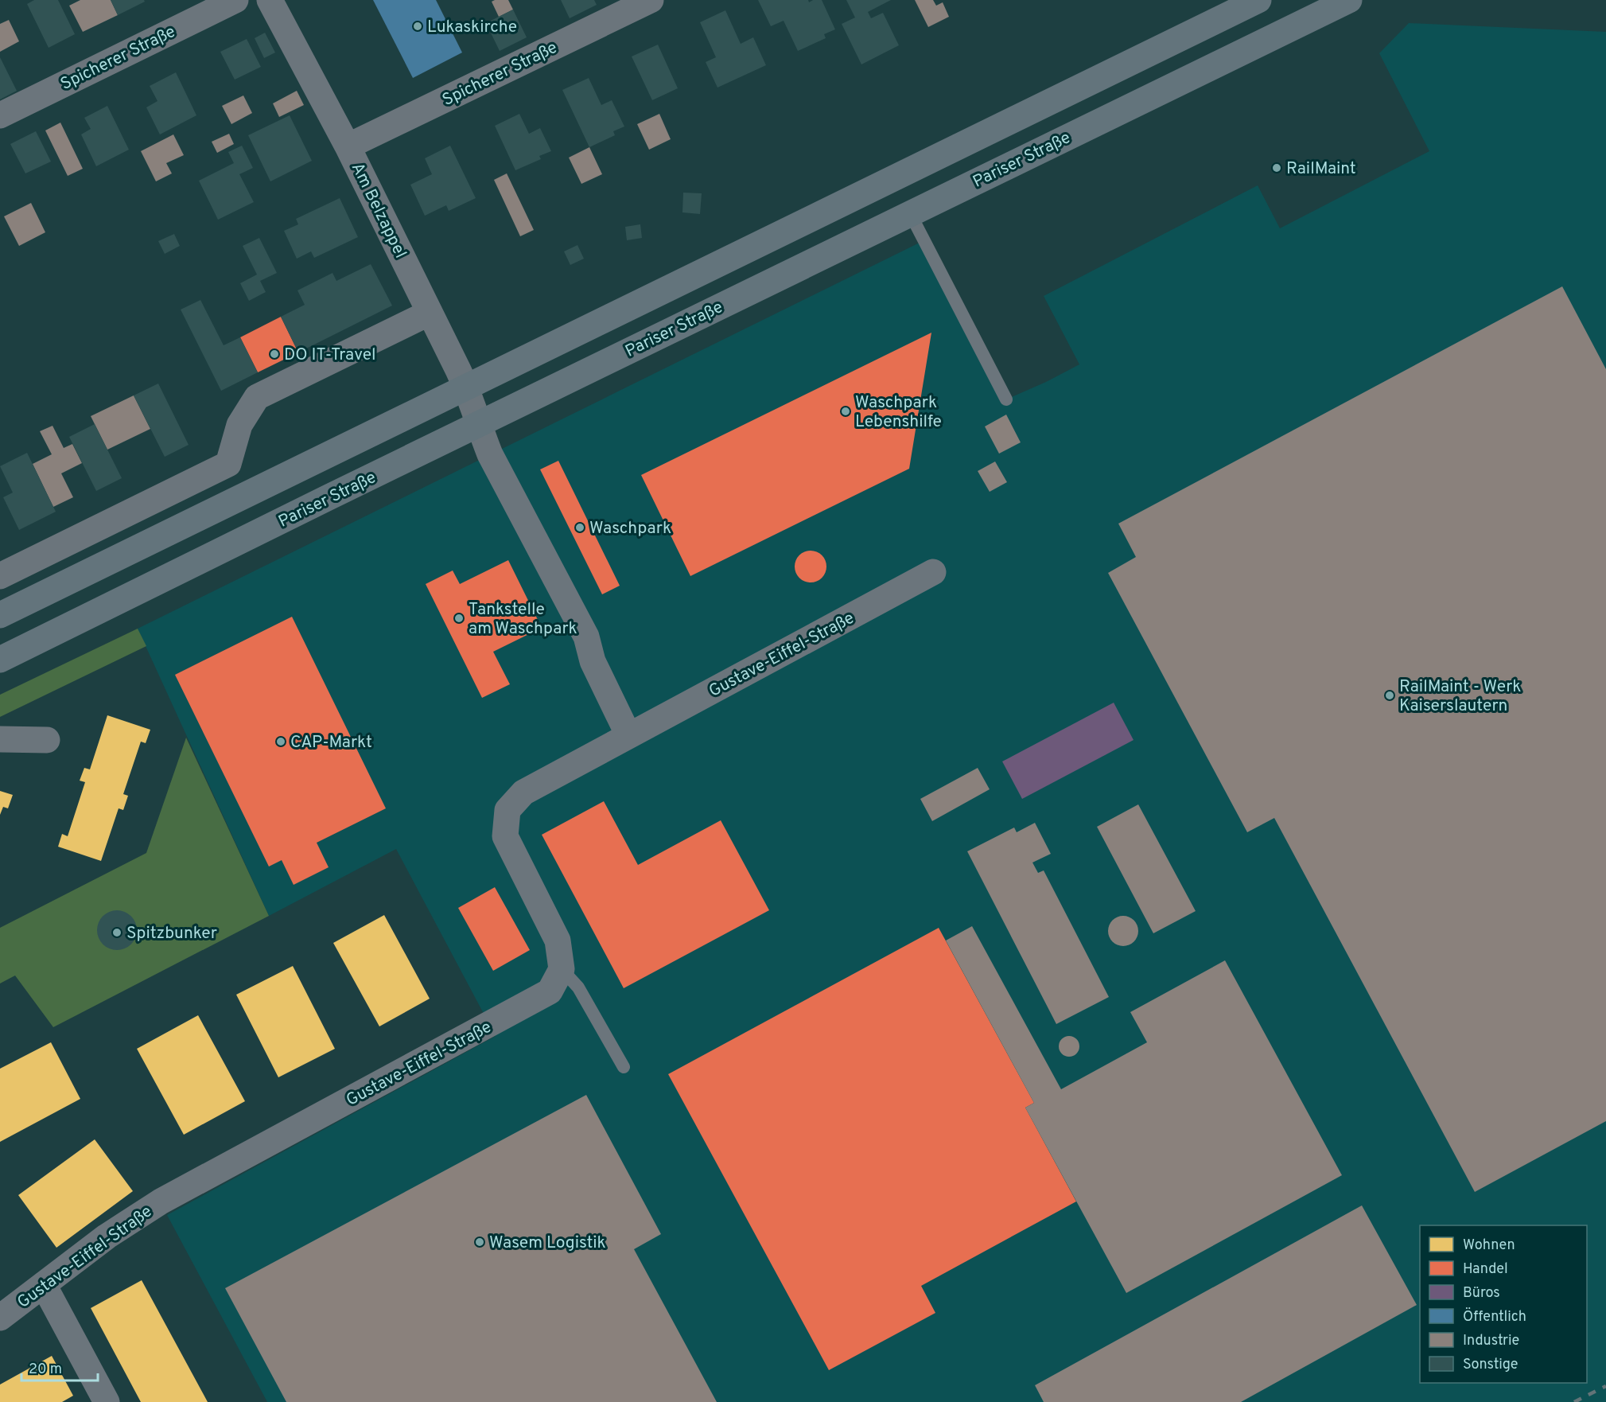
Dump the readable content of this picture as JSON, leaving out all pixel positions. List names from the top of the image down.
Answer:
{
  "streets": {
    "main road": ["Pariser Straße"],
    "street": ["Spicherer Straße", "Am Belzappel", "Gustave-Eiffel-Straße"]
  },
  "crossings": [
    ["Spicherer Straße", "Am Belzappel"],
    ["Pariser Straße", "Am Belzappel"]
  ],
  "places": [
    "Lukaskirche",
    "RailMaint",
    "DO IT-Travel",
    "Waschpark Lebenshilfe",
    "Waschpark",
    "Tankstelle am Waschpark",
    "RailMaint - Werk Kaiserslautern",
    "CAP-Markt",
    "Spitzbunker",
    "Wasem Logistik"
  ],
  "legend": [
    "Wohnen",
    "Handel",
    "Büros",
    "Öffentlich",
    "Industrie",
    "Sonstige"
  ],
  "scale_bar": "20 m"
}
